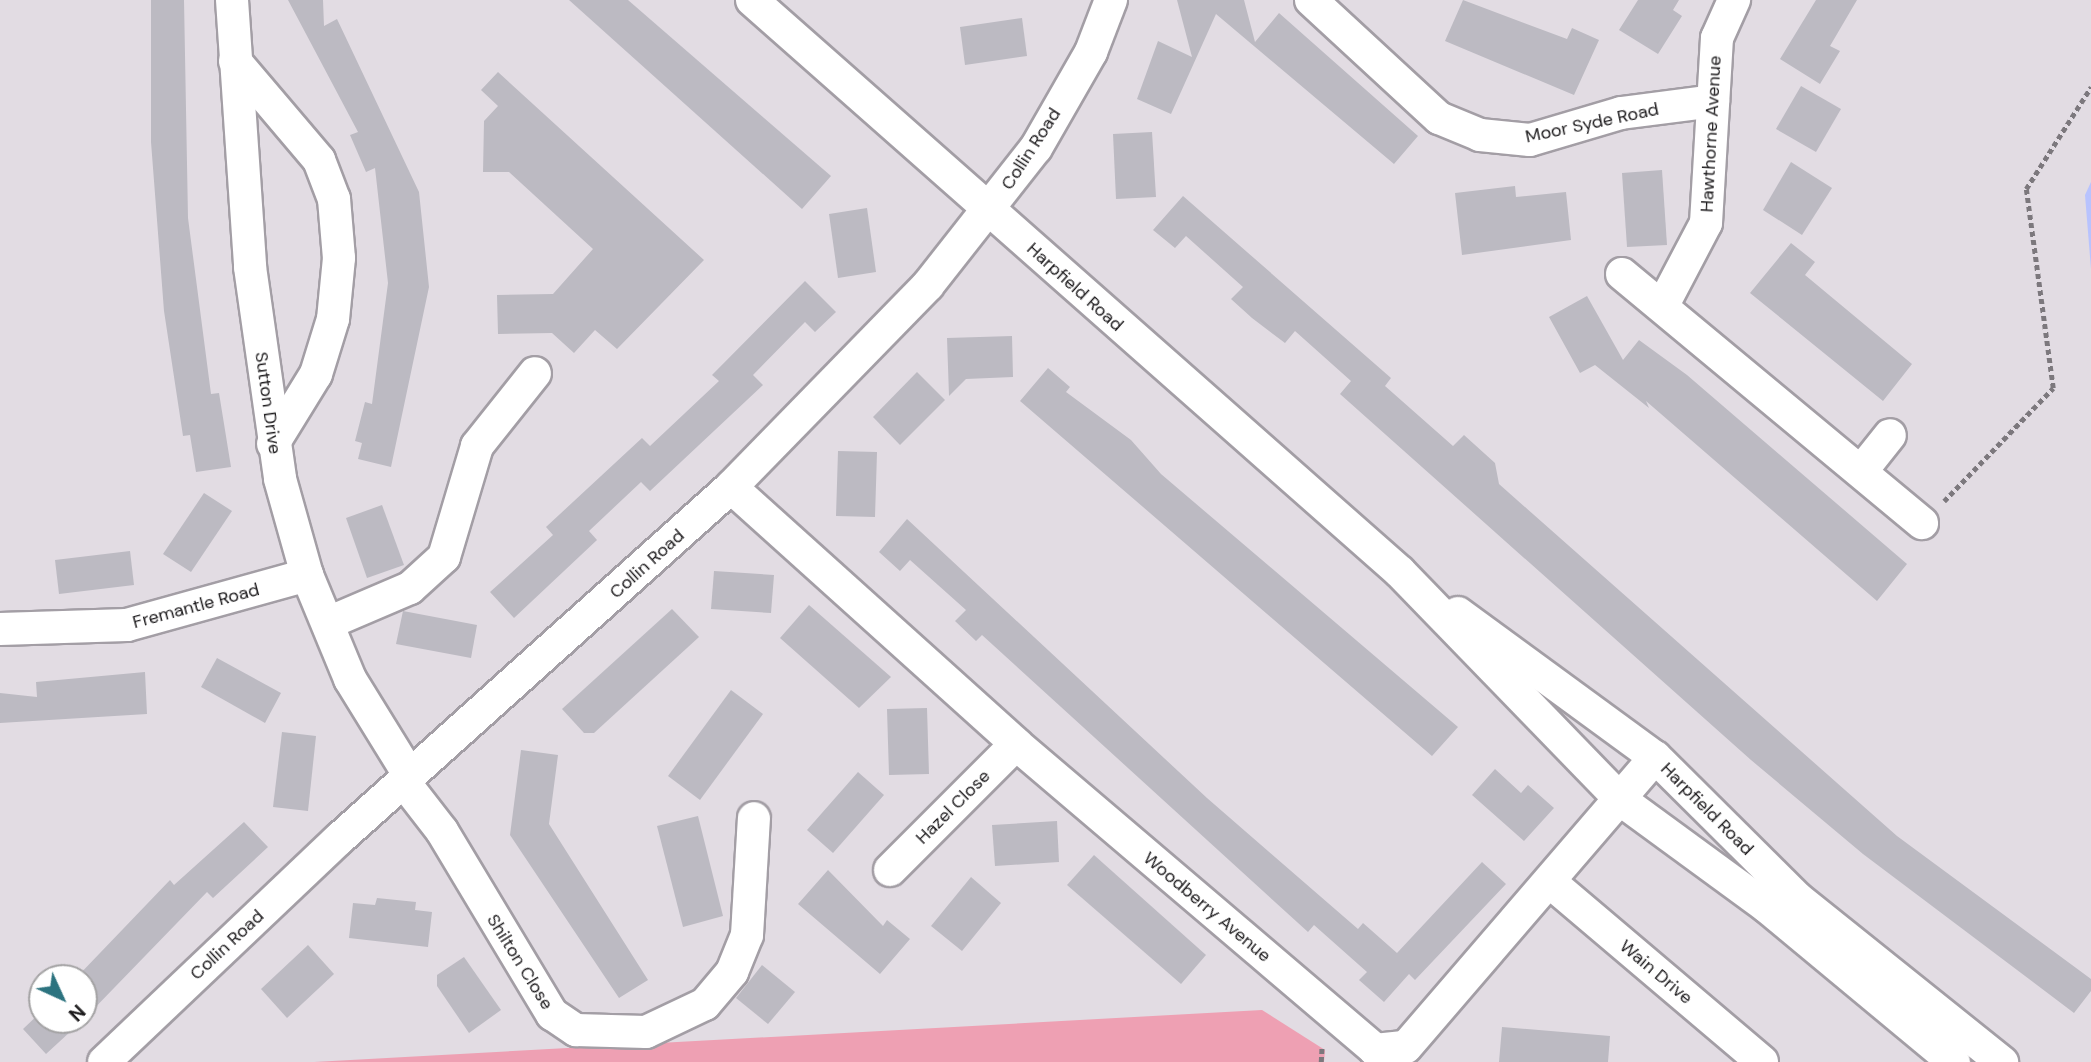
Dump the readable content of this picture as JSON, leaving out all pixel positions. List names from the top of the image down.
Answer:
{
  "streets": {
    "street": [
      "Moor Syde Road",
      "Hawthorne Avenue",
      "Collin Road",
      "Harpfield Road",
      "Sutton Drive",
      "Fremantle Road",
      "Hazel Close",
      "Woodberry Avenue",
      "Shilton Close",
      "Wain Drive"
    ]
  },
  "crossings": [
    ["Moor Syde Road", "Hawthorne Avenue"],
    ["Collin Road", "Harpfield Road"],
    ["Collin Road", "Sutton Drive"],
    ["Collin Road", "Woodberry Avenue"],
    ["Collin Road", "Shilton Close"],
    ["Harpfield Road", "Woodberry Avenue"],
    ["Sutton Drive", "Fremantle Road"],
    ["Sutton Drive", "Shilton Close"],
    ["Hazel Close", "Woodberry Avenue"],
    ["Woodberry Avenue", "Wain Drive"]
  ],
  "north": "bottom right"
}
